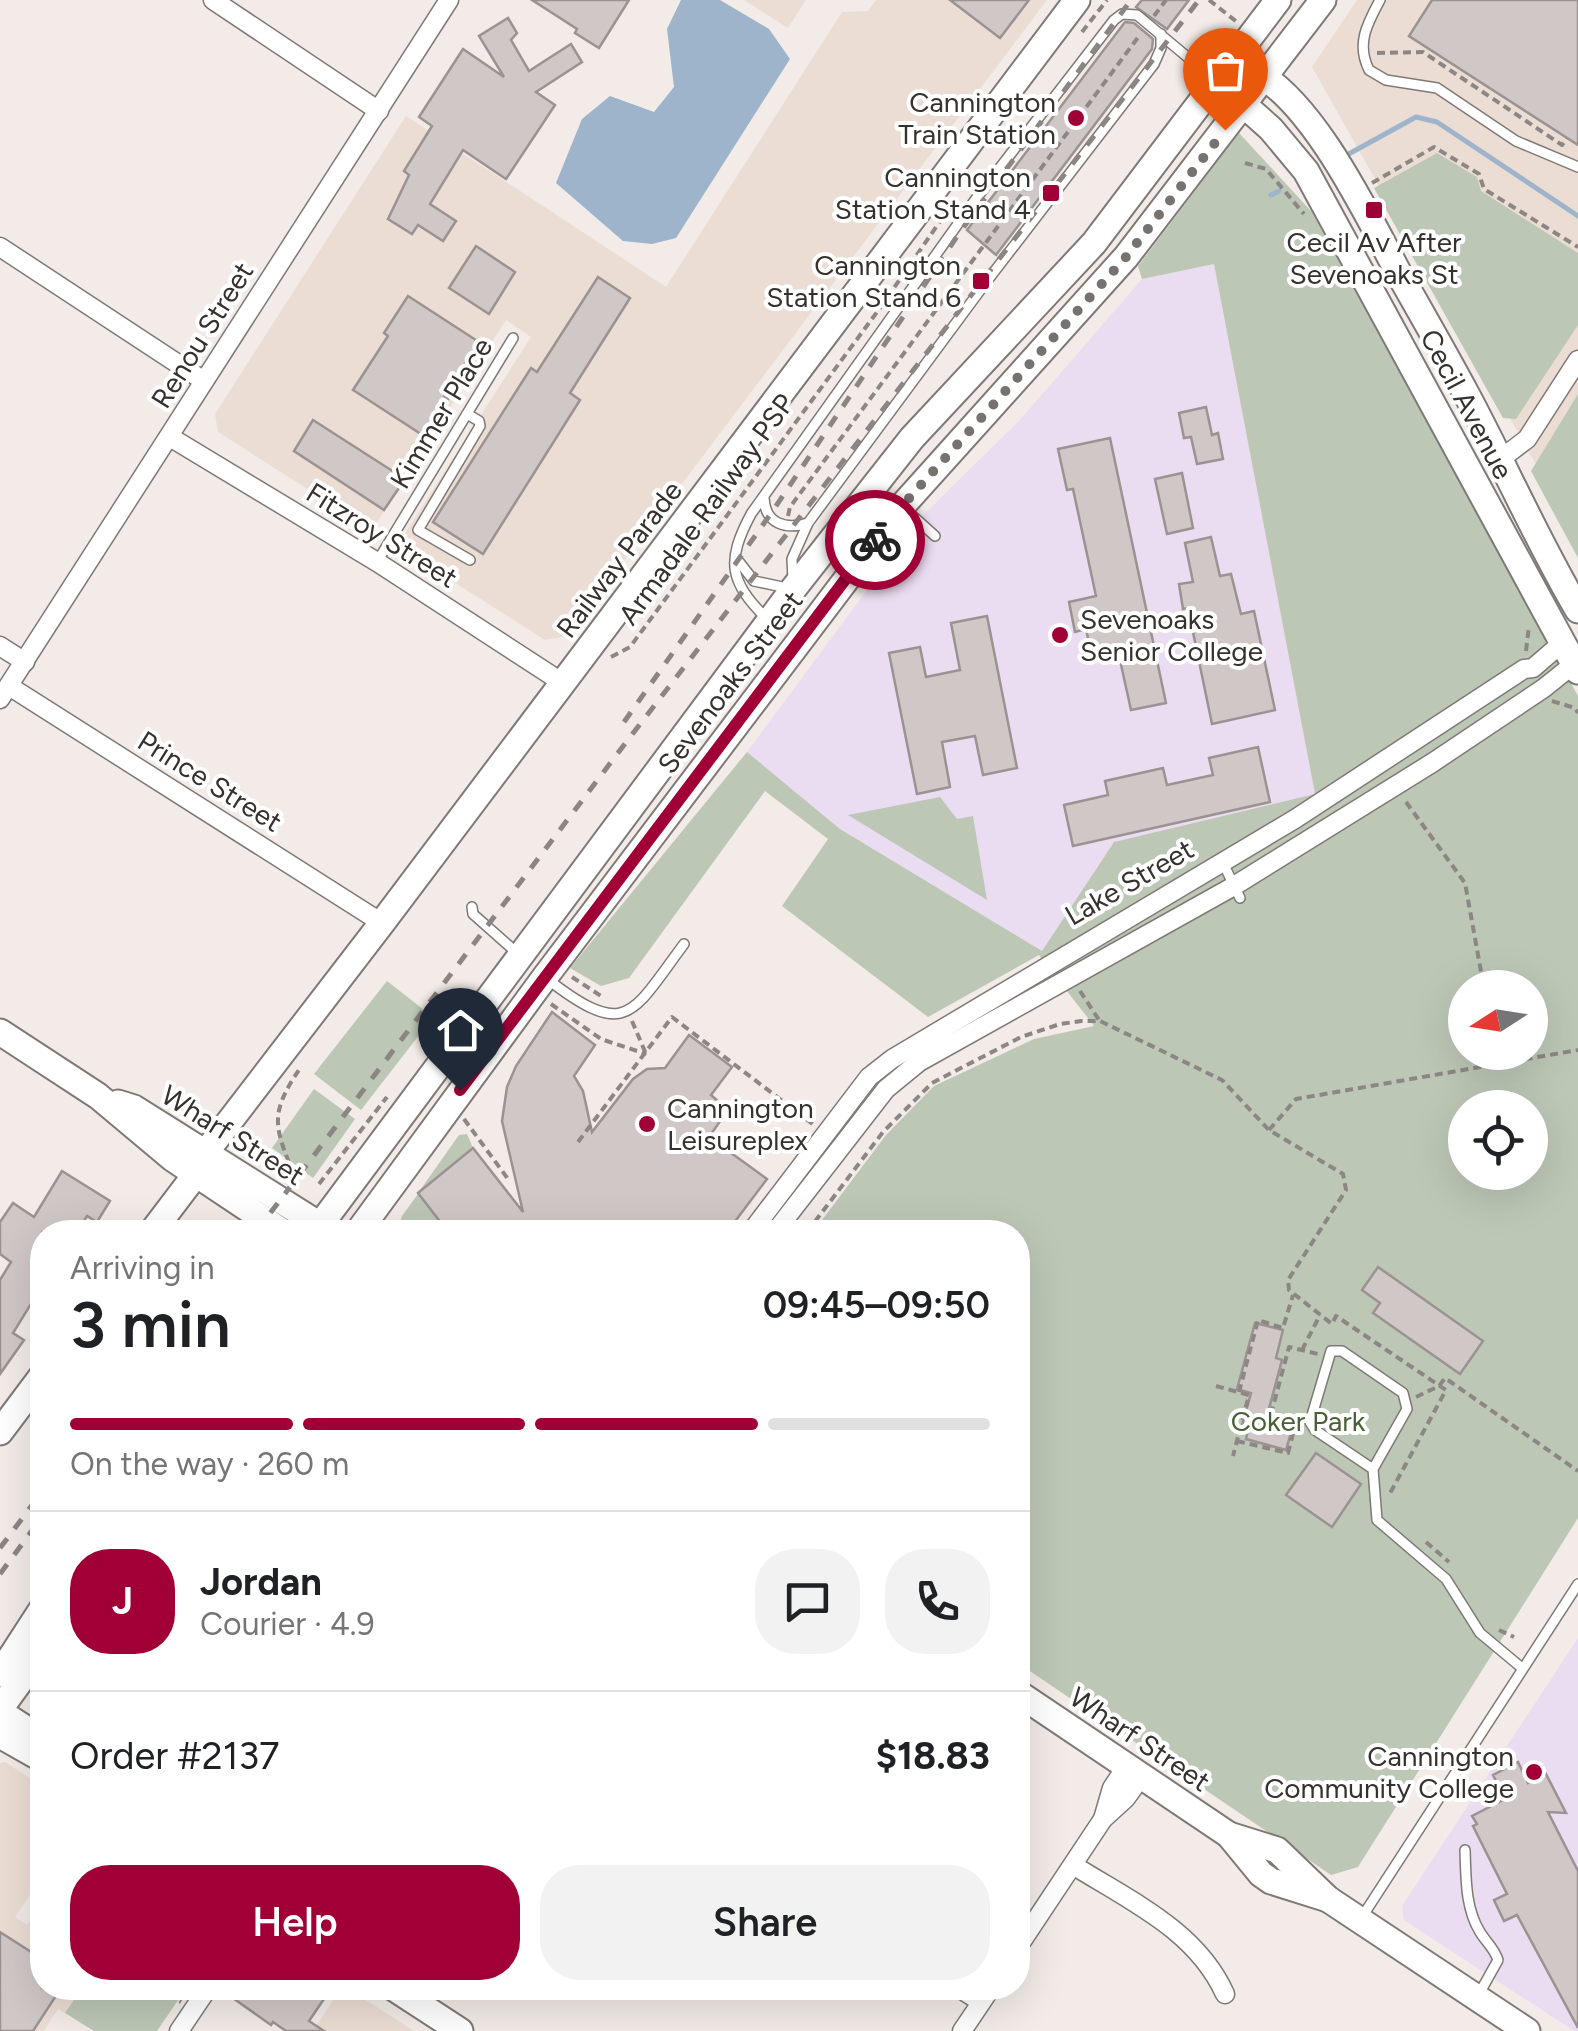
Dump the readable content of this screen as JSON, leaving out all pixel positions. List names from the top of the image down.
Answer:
{
  "streets": {
    "main road": [
      "Cecil Avenue",
      "Railway Parade",
      "Sevenoaks Street",
      "Wharf Street"
    ],
    "street": [
      "Renou Street",
      "Fitzroy Street",
      "Prince Street",
      "Lake Street"
    ],
    "lane": ["Kimmer Place"],
    "path": ["Armadale Railway PSP"]
  },
  "crossings": [
    ["Renou Street", "Fitzroy Street"],
    ["Renou Street", "Prince Street"],
    ["Cecil Avenue", "Sevenoaks Street"],
    ["Cecil Avenue", "Lake Street"],
    ["Kimmer Place", "Fitzroy Street"],
    ["Fitzroy Street", "Railway Parade"],
    ["Railway Parade", "Prince Street"],
    ["Railway Parade", "Wharf Street"]
  ],
  "parks": ["Coker Park"],
  "places": {
    "other": [
      "Cannington Train Station",
      "Sevenoaks Senior College",
      "Cannington Leisureplex",
      "Cannington Community College"
    ],
    "transit": ["Cannington Station Stand 4", "Cecil Av After Sevenoaks St", "Cannington Station Stand 6"]
  },
  "north": "left",
  "page": {
    "heading": ["3 min", "Arriving in", "09:45–09:50"],
    "panel": [
      "Jordan",
      "Courier · 4.9",
      "Order #2137",
      "$18.83"
    ],
    "bar": "On the way · 260 m",
    "round": "J",
    "buttons": ["Help", "Share"]
  }
}
